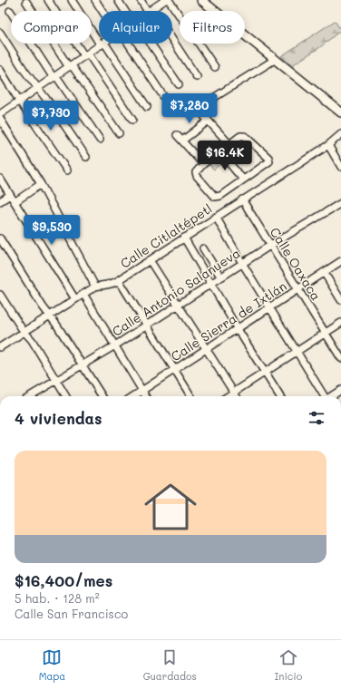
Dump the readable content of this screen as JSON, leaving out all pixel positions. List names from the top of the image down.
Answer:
{
  "streets": {
    "street": [
      "Calle Citlaltépetl",
      "Calle Oaxaca",
      "Calle Antonio Salanueva",
      "Calle Sierra de Ixtlán"
    ]
  },
  "crossings": [
    ["Calle Citlaltépetl", "Calle Oaxaca"],
    ["Calle Oaxaca", "Calle Antonio Salanueva"],
    ["Calle Oaxaca", "Calle Sierra de Ixtlán"]
  ],
  "page": {
    "chip": ["Comprar", "Alquilar", "Filtros"],
    "price": [
      "$7,280",
      "$7,730",
      "$16.4K",
      "$9,530"
    ],
    "heading": "4 viviendas",
    "list": [
      {
        "name": "$16,400/mes",
        "note": "5 hab. · 128 m² · Calle San Francisco"
      }
    ],
    "tabs": ["Mapa", "Guardados", "Inicio"]
  }
}
